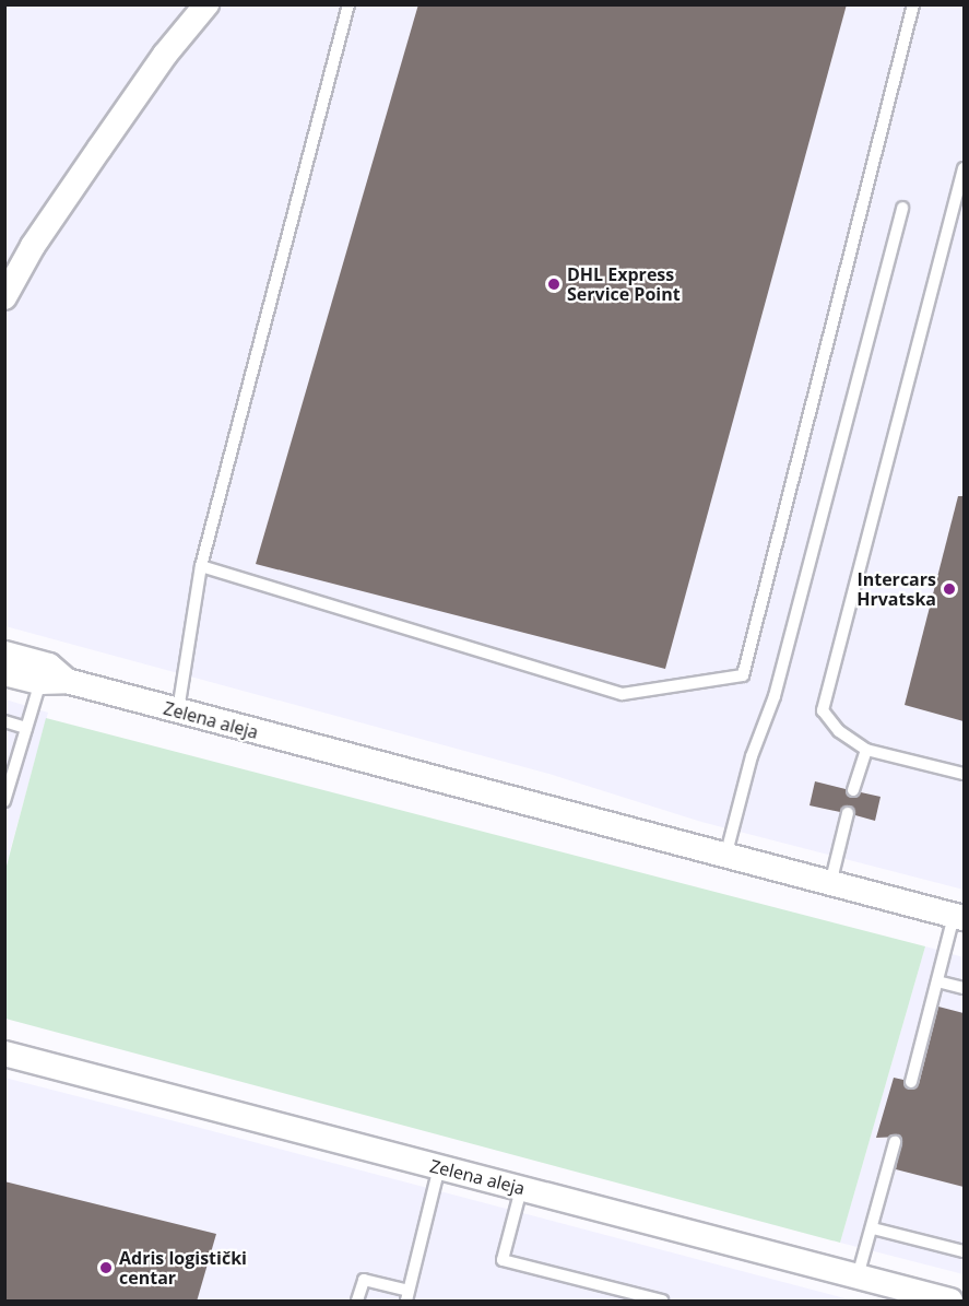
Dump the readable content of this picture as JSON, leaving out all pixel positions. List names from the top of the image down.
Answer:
{
  "streets": {
    "street": ["Zelena aleja"]
  },
  "places": ["DHL Express Service Point", "Intercars Hrvatska", "Adris logistički centar"]
}
